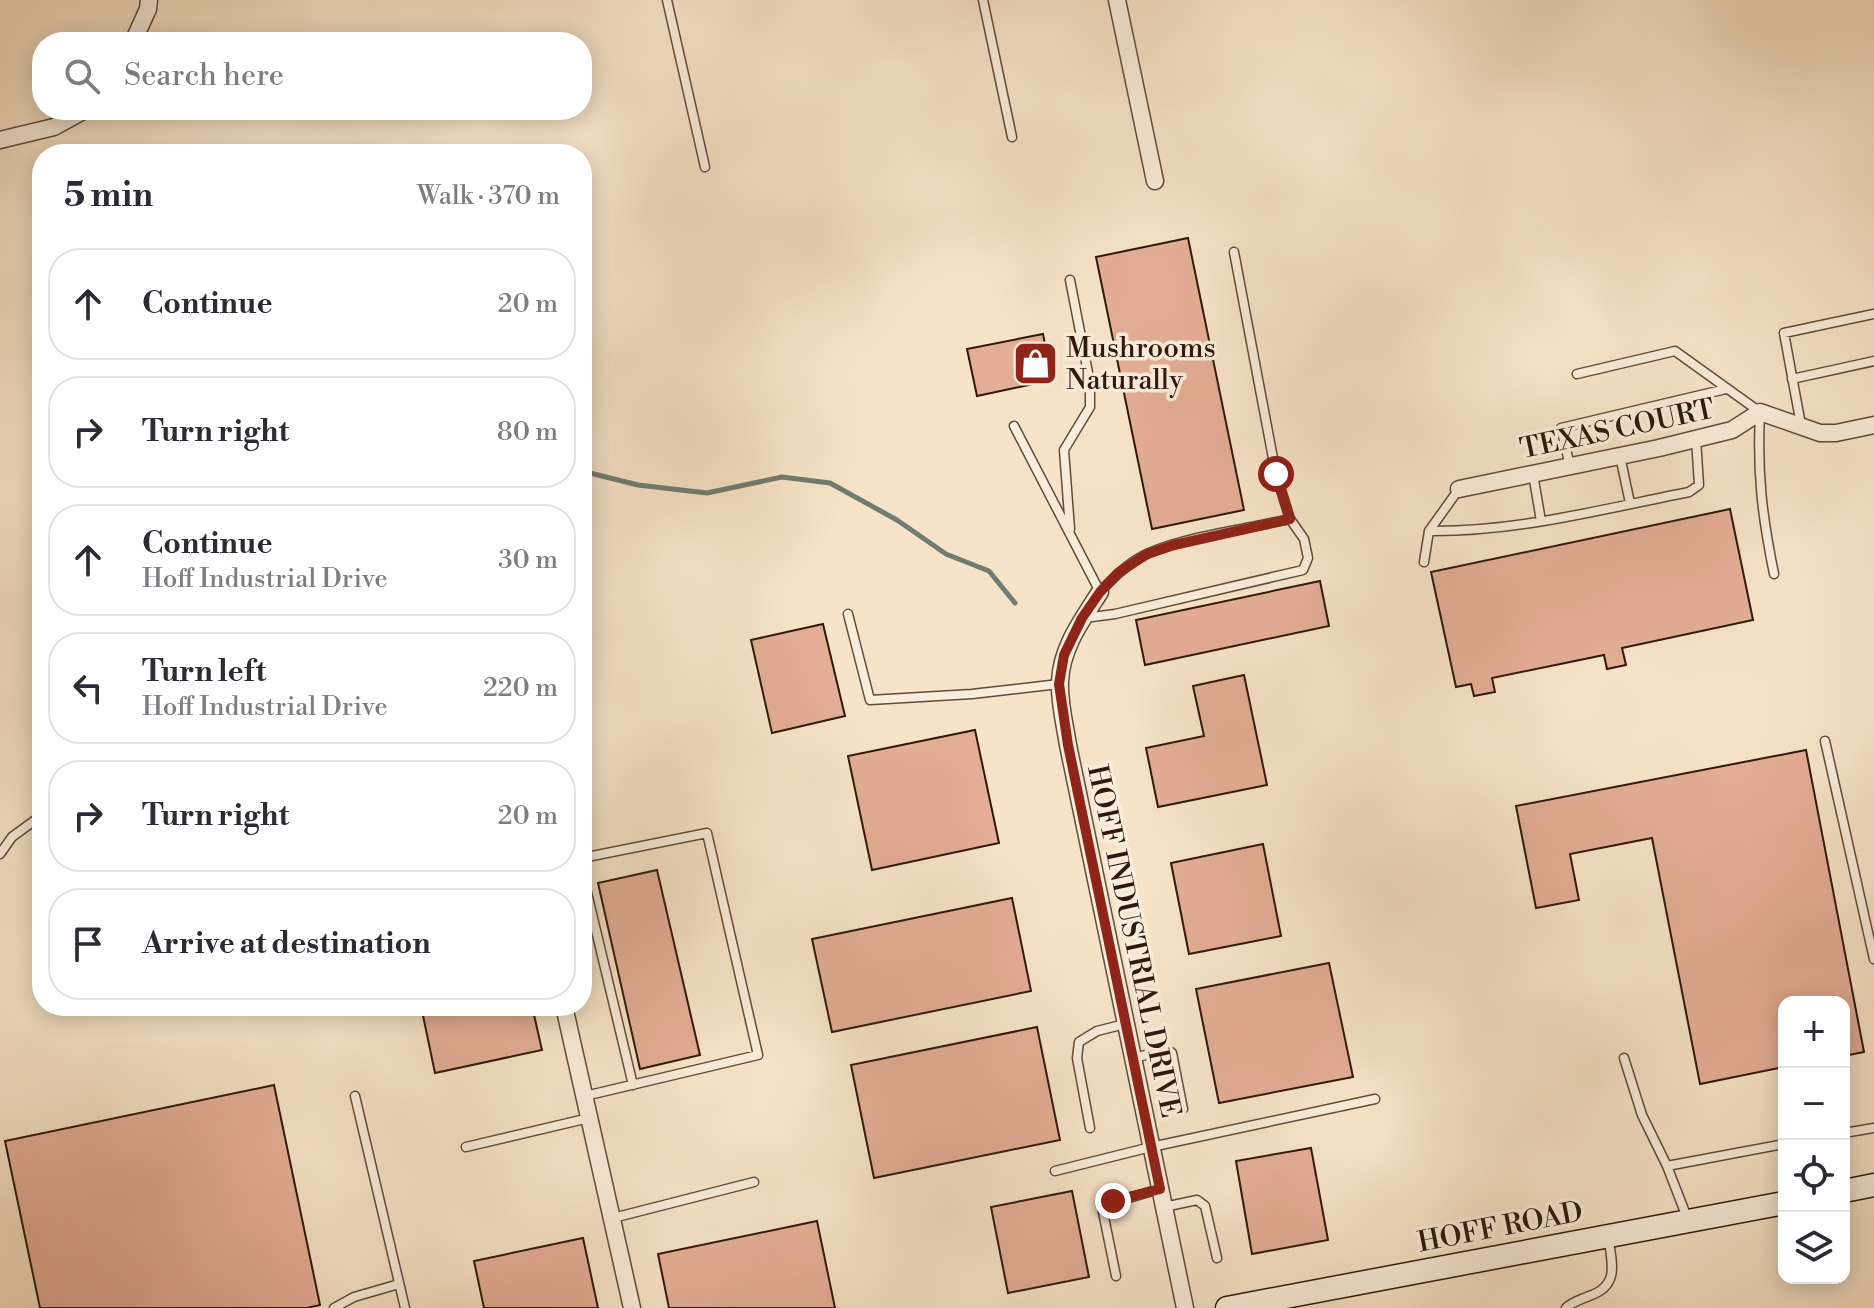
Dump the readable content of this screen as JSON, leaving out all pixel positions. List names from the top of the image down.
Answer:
{
  "streets": {
    "street": ["TEXAS COURT", "HOFF INDUSTRIAL DRIVE", "HOFF ROAD"]
  },
  "places": {
    "shop": ["Mushrooms Naturally"]
  },
  "page": {
    "search": "Search here",
    "heading": ["5 min", "Walk · 370 m"],
    "list": [
      ["Continue", "20 m"],
      ["Turn right", "80 m"],
      ["Continue", "Hoff Industrial Drive", "30 m"],
      ["Turn left", "Hoff Industrial Drive", "220 m"],
      ["Turn right", "20 m"],
      "Arrive at destination"
    ],
    "map_buttons": ["+", "−"]
  }
}
